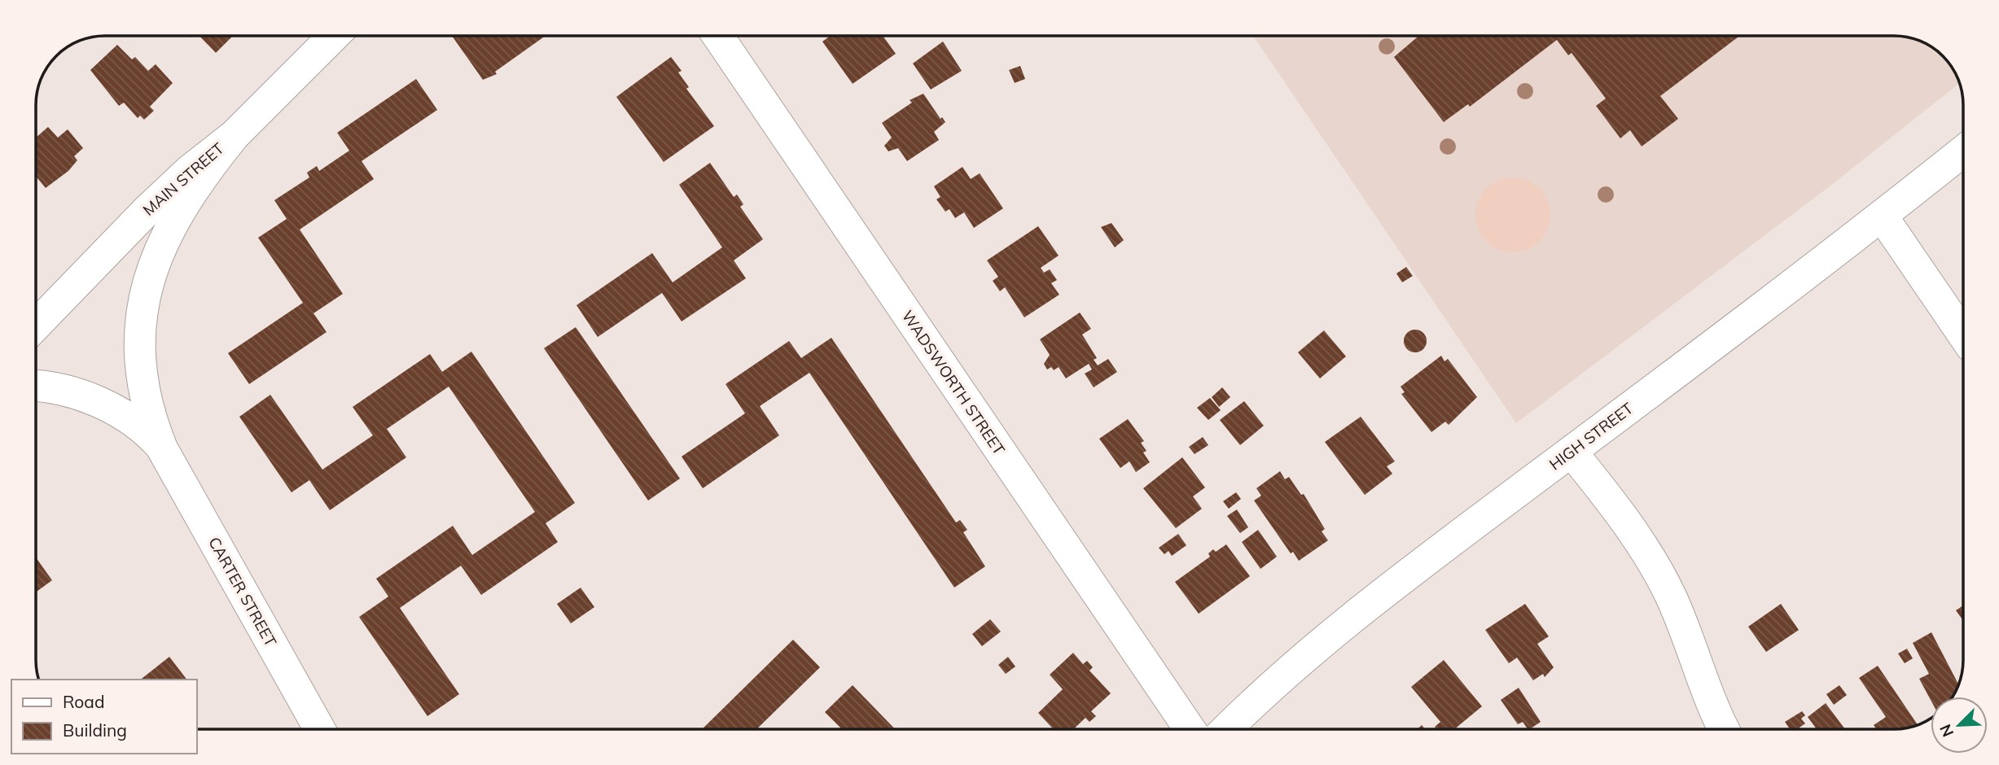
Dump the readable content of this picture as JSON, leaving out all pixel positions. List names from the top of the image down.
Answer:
{
  "streets": {
    "street": [
      "MAIN STREET",
      "WADSWORTH STREET",
      "HIGH STREET",
      "CARTER STREET"
    ]
  },
  "crossings": [
    ["MAIN STREET", "CARTER STREET"]
  ],
  "legend": ["Road", "Building"],
  "north": "bottom left"
}
